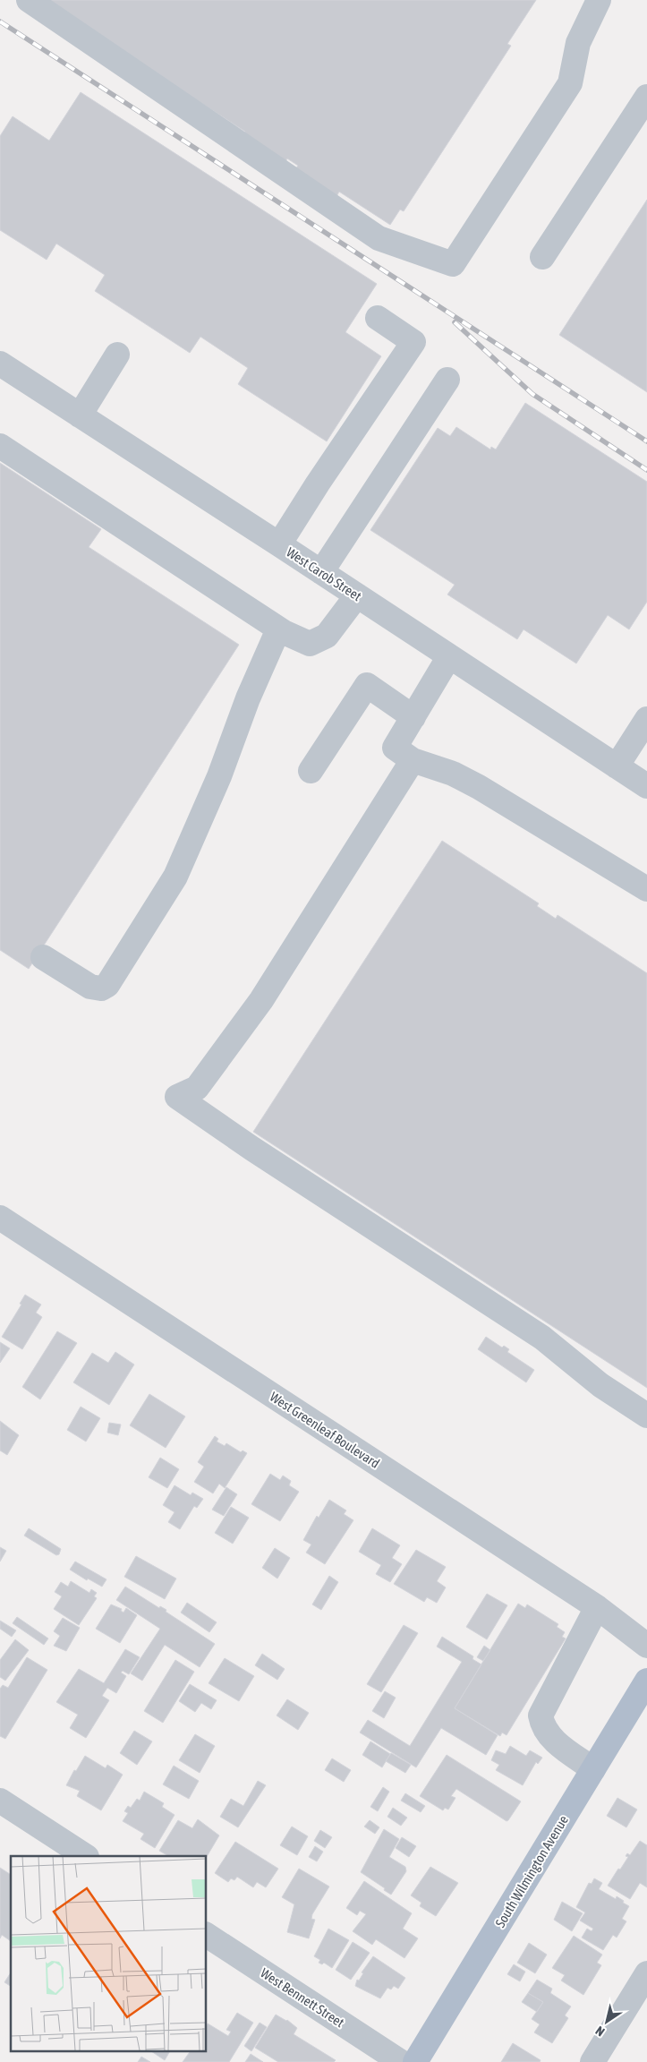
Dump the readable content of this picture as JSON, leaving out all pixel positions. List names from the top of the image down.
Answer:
{
  "streets": {
    "main road": ["South Wilmington Avenue"],
    "street": ["West Carob Street", "West Greenleaf Boulevard", "West Bennett Street"]
  },
  "north": "bottom left"
}
